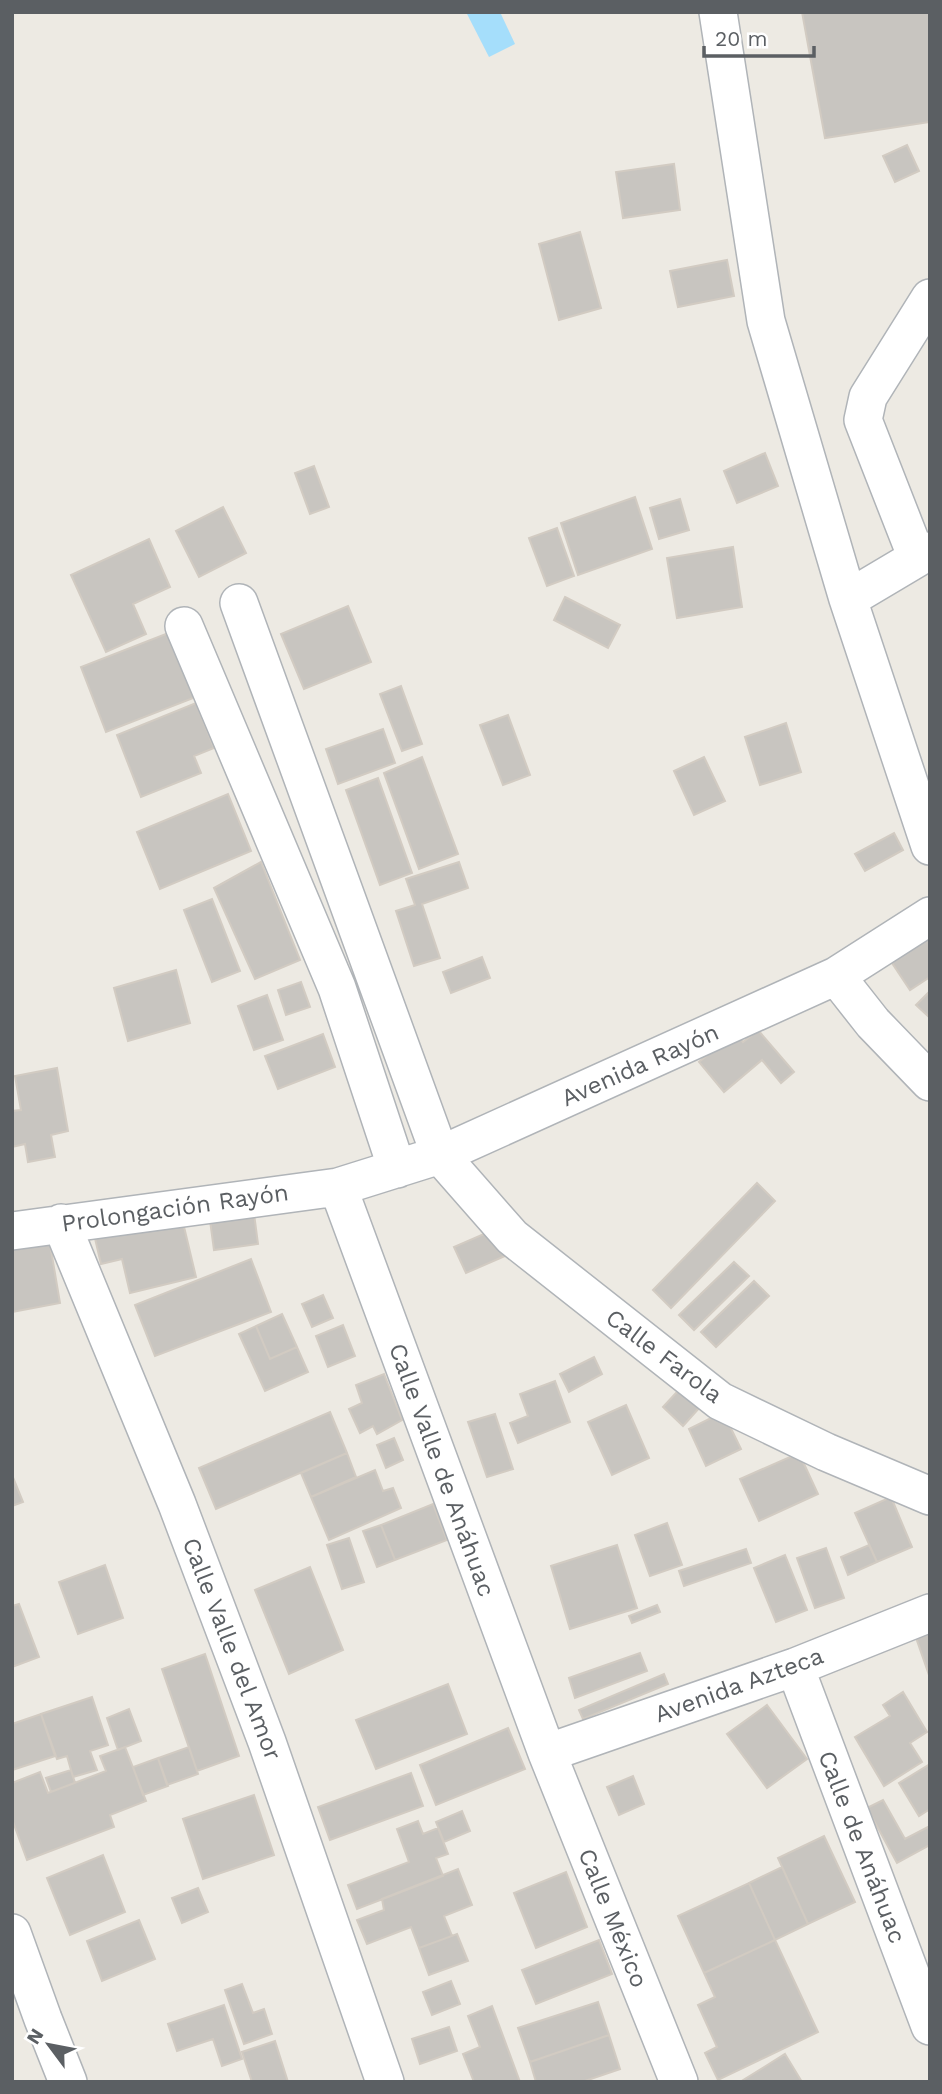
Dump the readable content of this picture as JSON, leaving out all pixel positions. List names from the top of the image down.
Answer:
{
  "streets": {
    "street": [
      "Avenida Rayón",
      "Prolongación Rayón",
      "Calle Farola",
      "Calle Valle de Anáhuac",
      "Calle Valle del Amor",
      "Avenida Azteca",
      "Calle de Anáhuac",
      "Calle México"
    ]
  },
  "crossings": [
    ["Avenida Rayón", "Prolongación Rayón"],
    ["Avenida Rayón", "Calle Farola"],
    ["Avenida Rayón", "Calle Valle de Anáhuac"],
    ["Prolongación Rayón", "Calle Valle de Anáhuac"],
    ["Prolongación Rayón", "Calle Valle del Amor"],
    ["Calle Valle de Anáhuac", "Avenida Azteca"],
    ["Calle Valle de Anáhuac", "Calle México"],
    ["Avenida Azteca", "Calle de Anáhuac"],
    ["Avenida Azteca", "Calle México"]
  ],
  "scale_bar": "20 m",
  "north": "top left"
}
